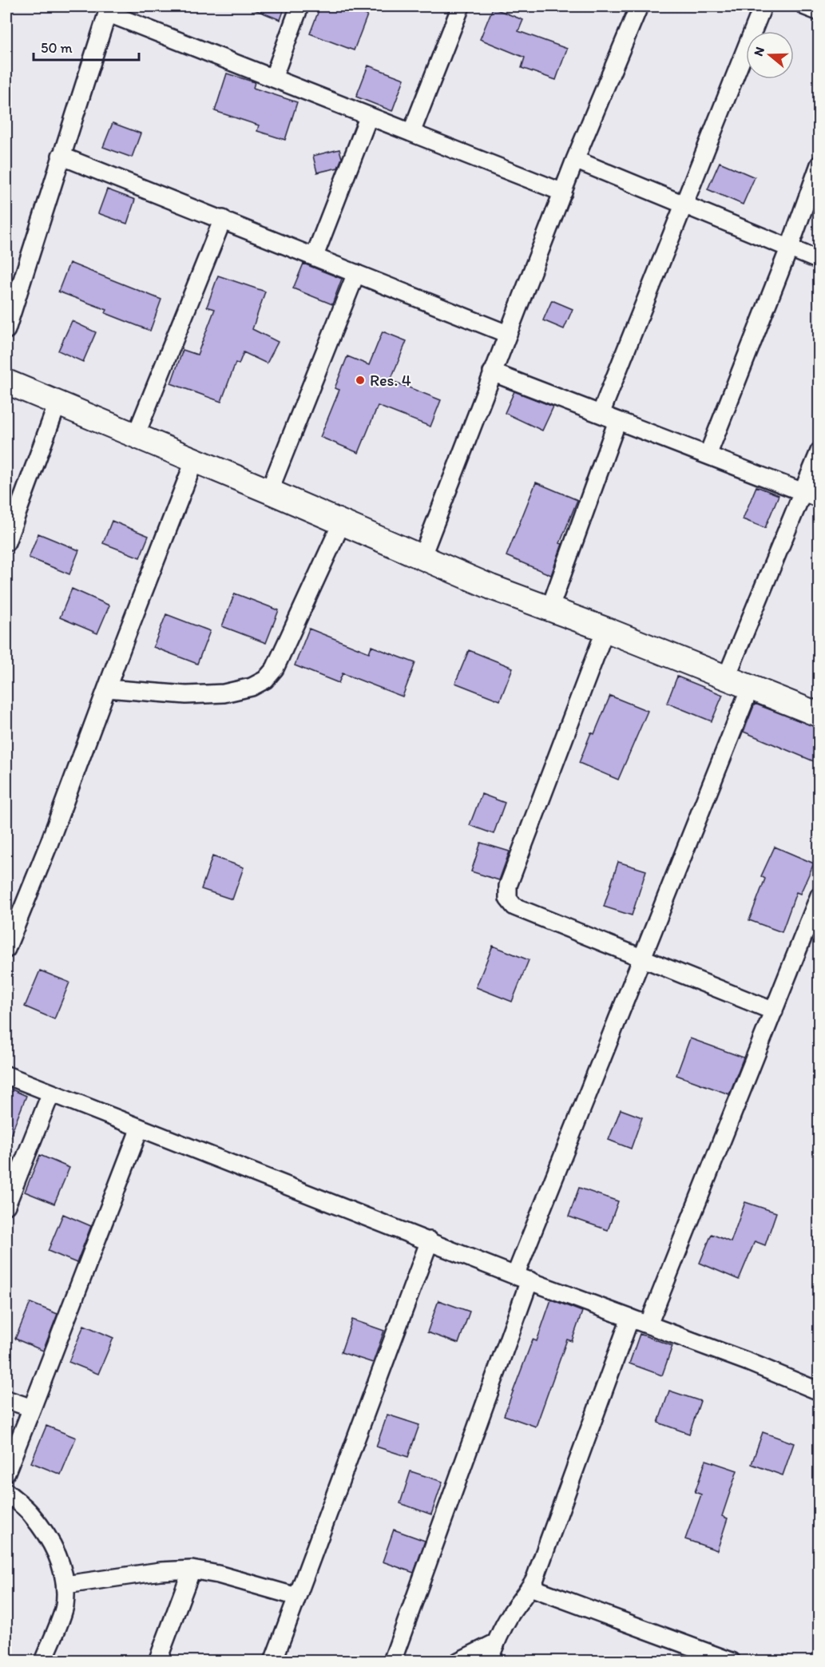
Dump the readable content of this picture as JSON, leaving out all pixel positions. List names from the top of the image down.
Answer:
{
  "places": ["Res. 4"],
  "scale_bar": "50 m",
  "north": "left"
}
